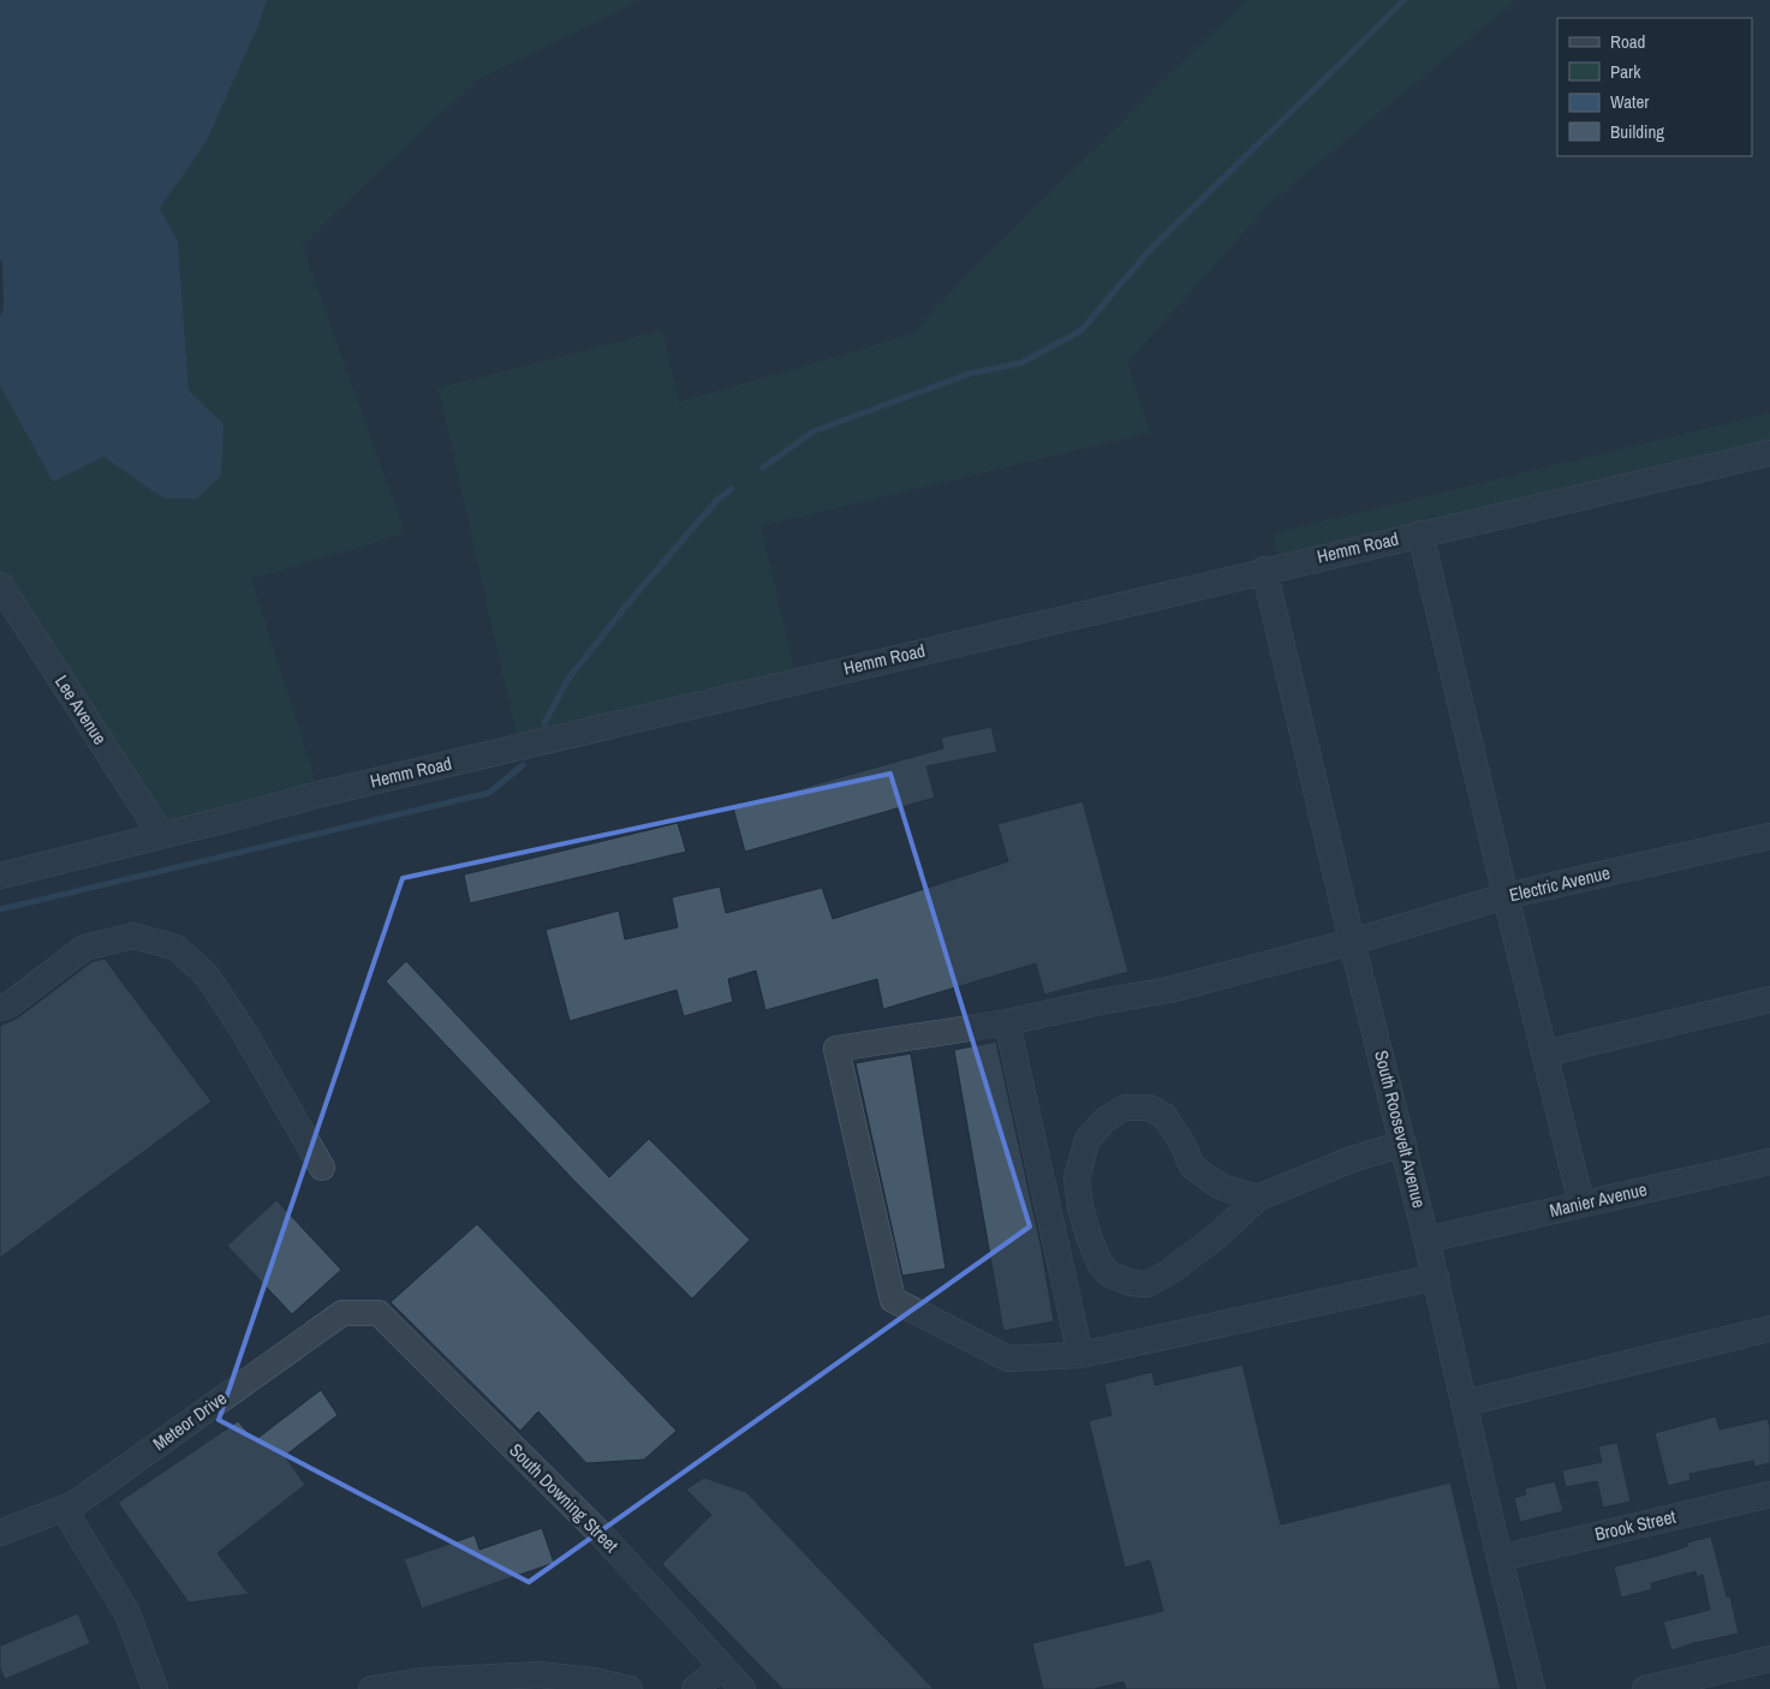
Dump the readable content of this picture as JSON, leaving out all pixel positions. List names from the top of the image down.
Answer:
{
  "streets": {
    "street": [
      "Hemm Road",
      "Lee Avenue",
      "Electric Avenue",
      "South Roosevelt Avenue",
      "Manier Avenue",
      "Meteor Drive",
      "South Downing Street",
      "Brook Street"
    ]
  },
  "crossings": [
    ["Hemm Road", "Lee Avenue"],
    ["Hemm Road", "South Roosevelt Avenue"],
    ["Electric Avenue", "South Roosevelt Avenue"],
    ["South Roosevelt Avenue", "Manier Avenue"],
    ["South Roosevelt Avenue", "Brook Street"],
    ["Meteor Drive", "South Downing Street"]
  ],
  "legend": [
    "Road",
    "Park",
    "Water",
    "Building"
  ]
}
